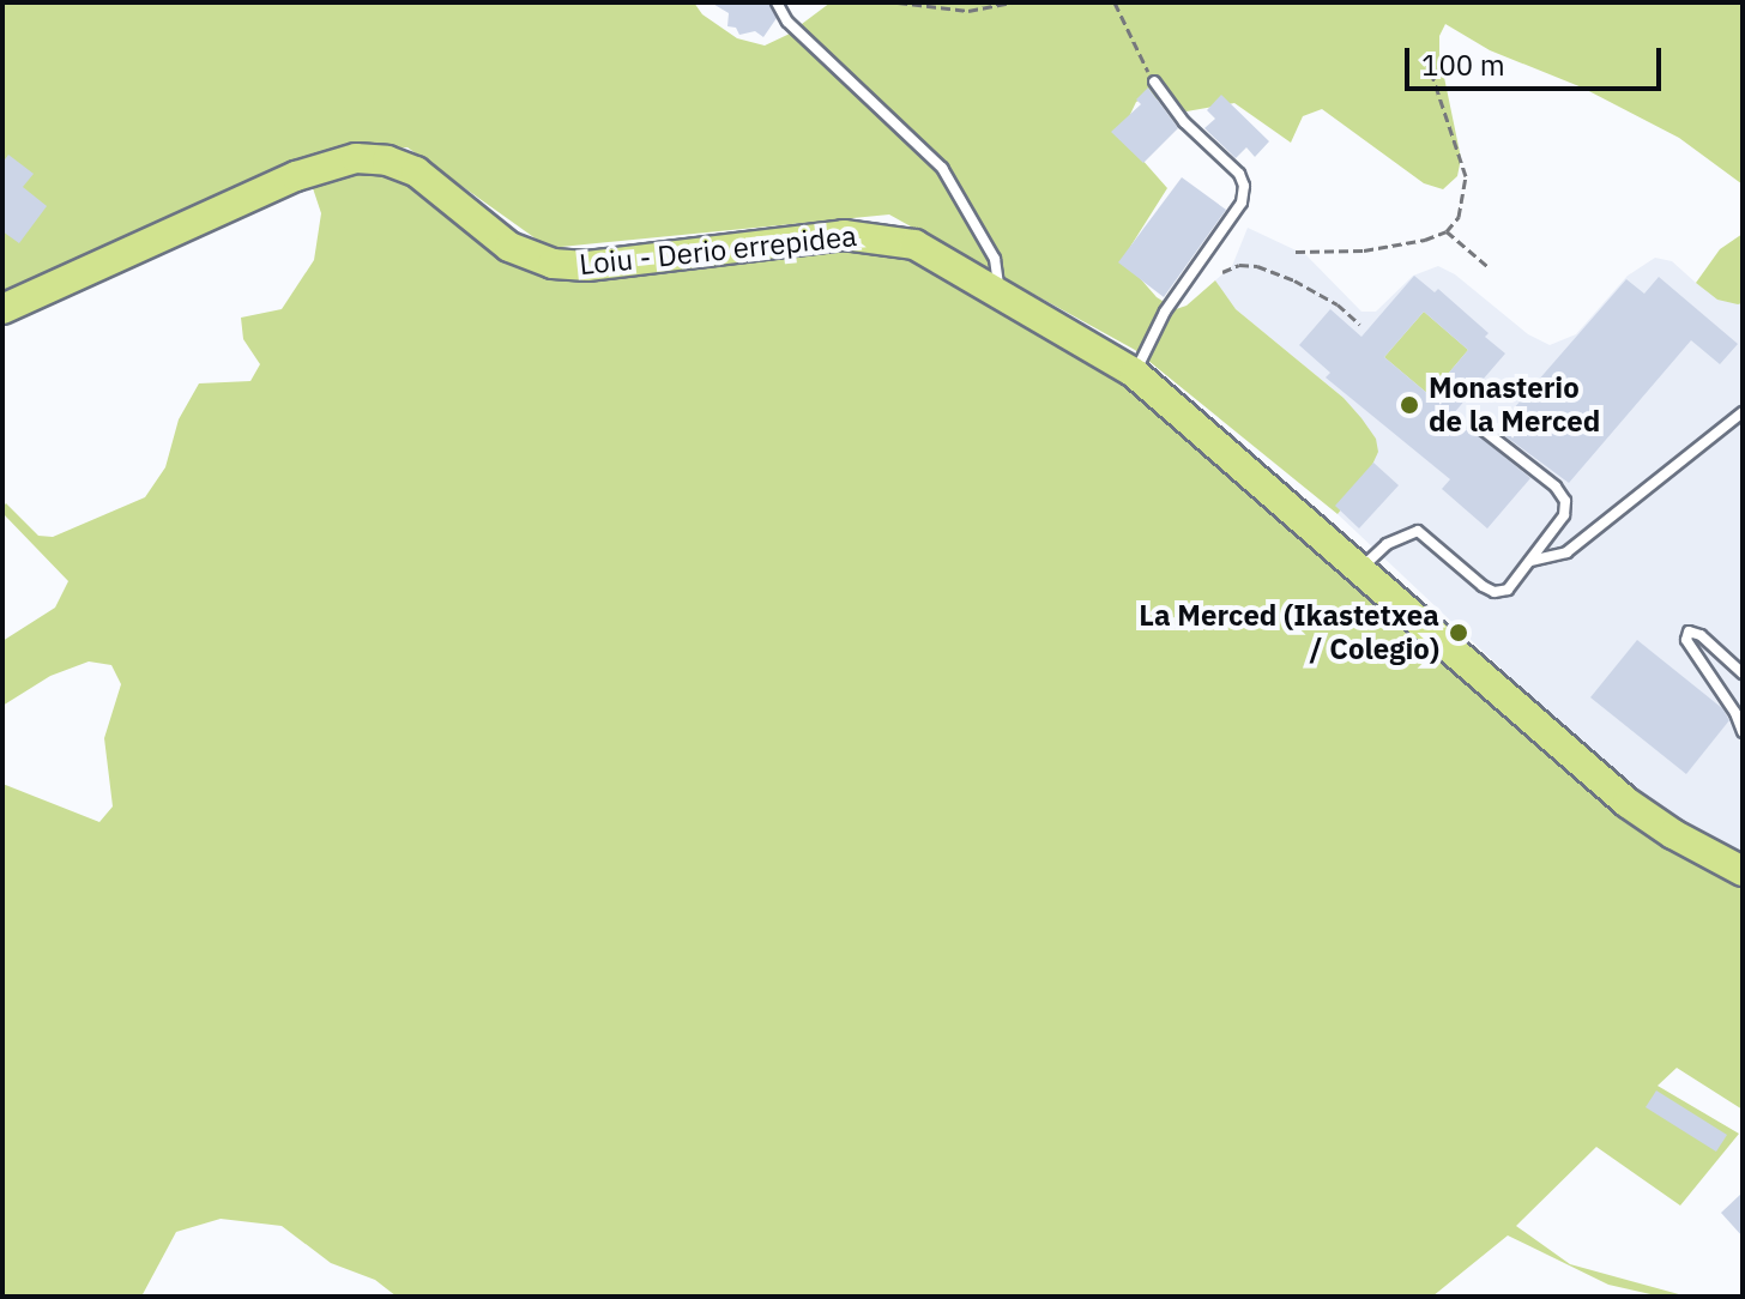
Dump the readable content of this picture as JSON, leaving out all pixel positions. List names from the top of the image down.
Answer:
{
  "streets": {
    "main road": ["Loiu - Derio errepidea"]
  },
  "places": ["Monasterio de la Merced", "La Merced (Ikastetxea / Colegio)"],
  "scale_bar": "100 m"
}
